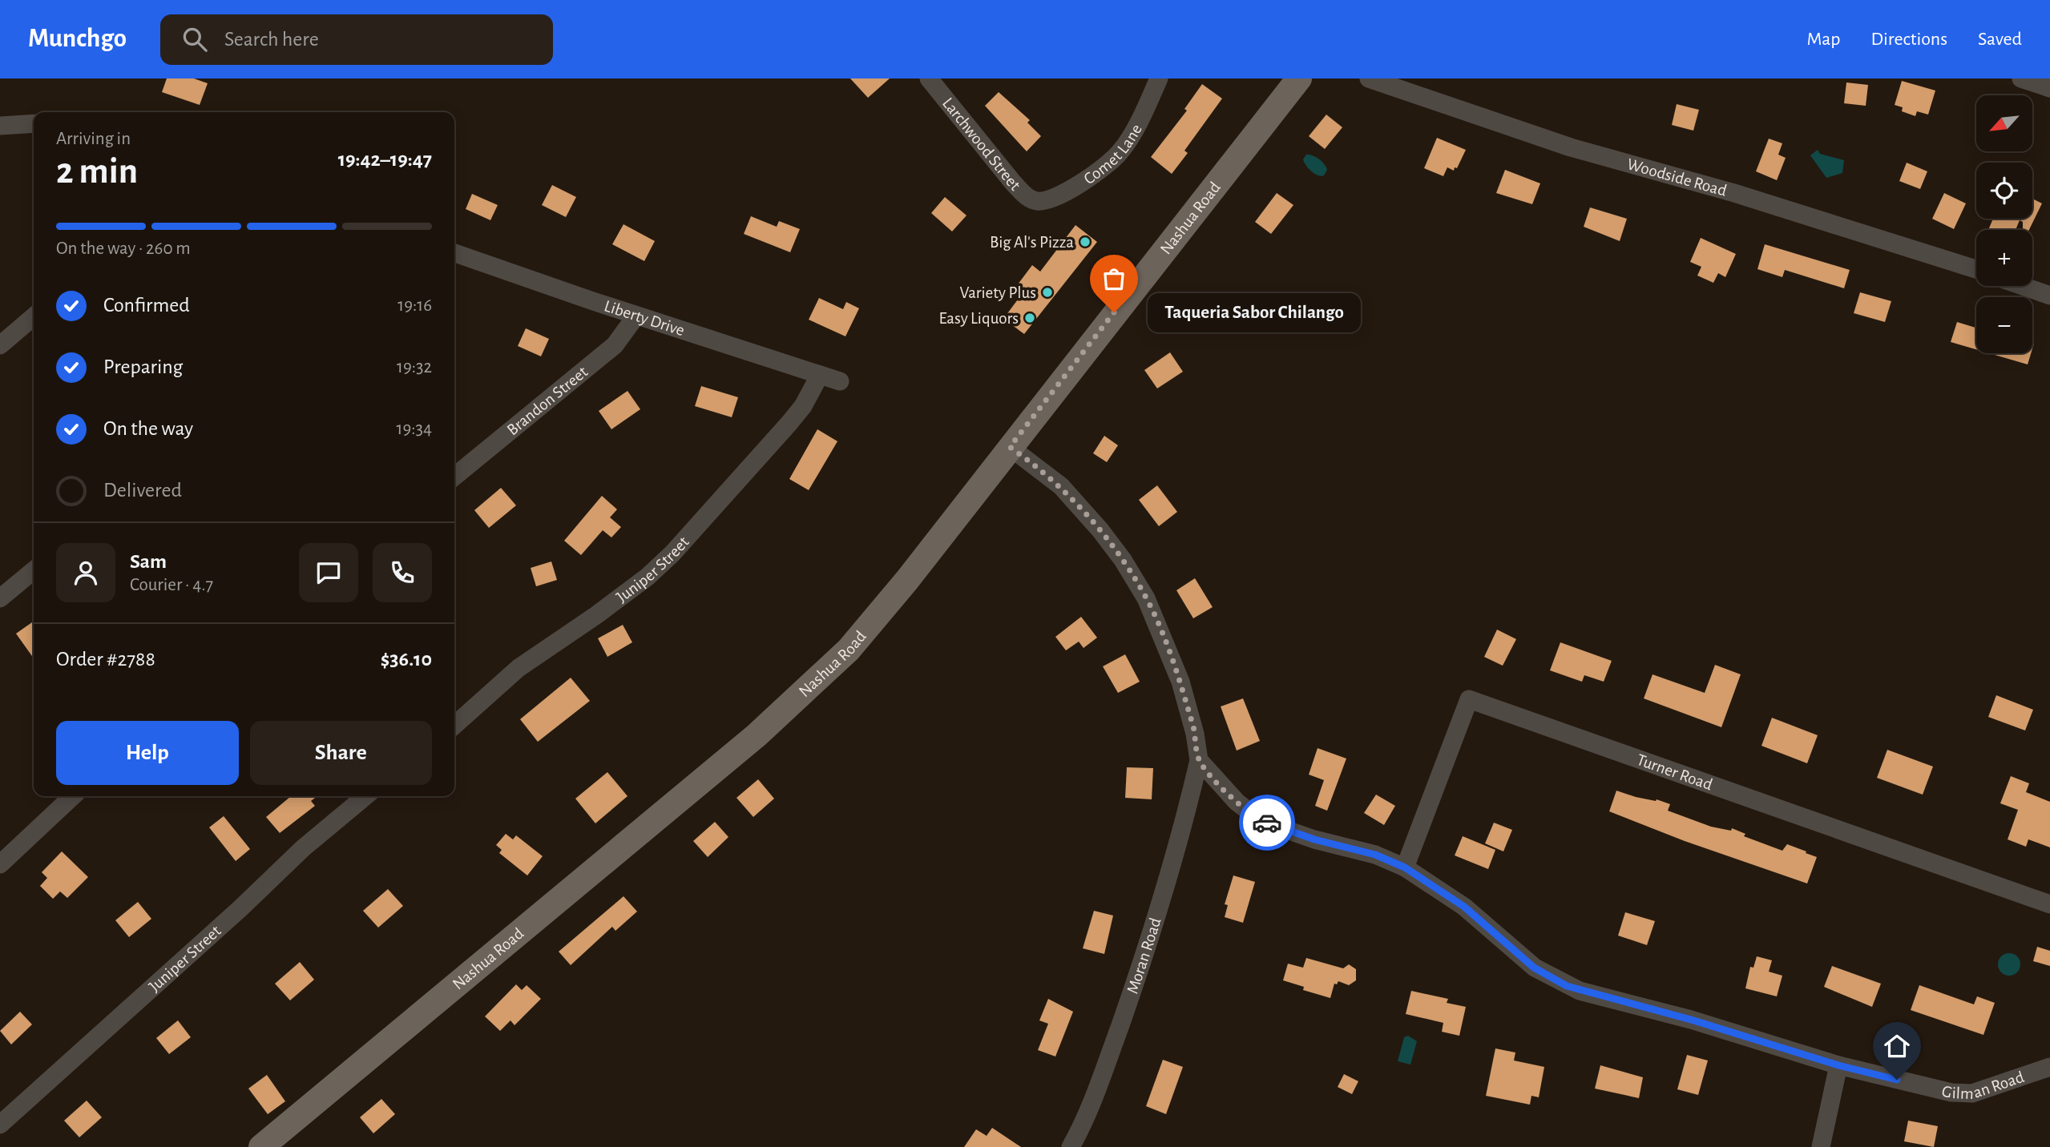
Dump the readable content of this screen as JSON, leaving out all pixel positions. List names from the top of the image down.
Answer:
{
  "streets": {
    "main road": ["Nashua Road"],
    "street": [
      "Larchwood Street",
      "Comet Lane",
      "Woodside Road",
      "Liberty Drive",
      "Brandon Street",
      "Juniper Street",
      "Turner Road",
      "Moran Road",
      "Gilman Road"
    ]
  },
  "crossings": [
    ["Larchwood Street", "Comet Lane"],
    ["Liberty Drive", "Brandon Street"],
    ["Liberty Drive", "Juniper Street"],
    ["Turner Road", "Gilman Road"],
    ["Moran Road", "Gilman Road"]
  ],
  "places": [
    "Big Al's Pizza",
    "Variety Plus",
    "Taqueria Sabor Chilango",
    "Easy Liquors"
  ],
  "north": "bottom left",
  "page": {
    "header": "Munchgo",
    "search": "Search here",
    "nav": ["Map", "Directions", "Saved"],
    "map_buttons": ["+", "−"],
    "heading": ["2 min", "Arriving in", "19:42–19:47"],
    "panel": [
      "Sam",
      "Courier · 4.7",
      "Order #2788",
      "$36.10"
    ],
    "bar": "On the way · 260 m",
    "list": [
      ["Confirmed", "19:16"],
      ["Preparing", "19:32"],
      ["On the way", "19:34"],
      "Delivered"
    ],
    "bubble": "Taqueria Sabor Chilango",
    "buttons": ["Help", "Share"]
  }
}
